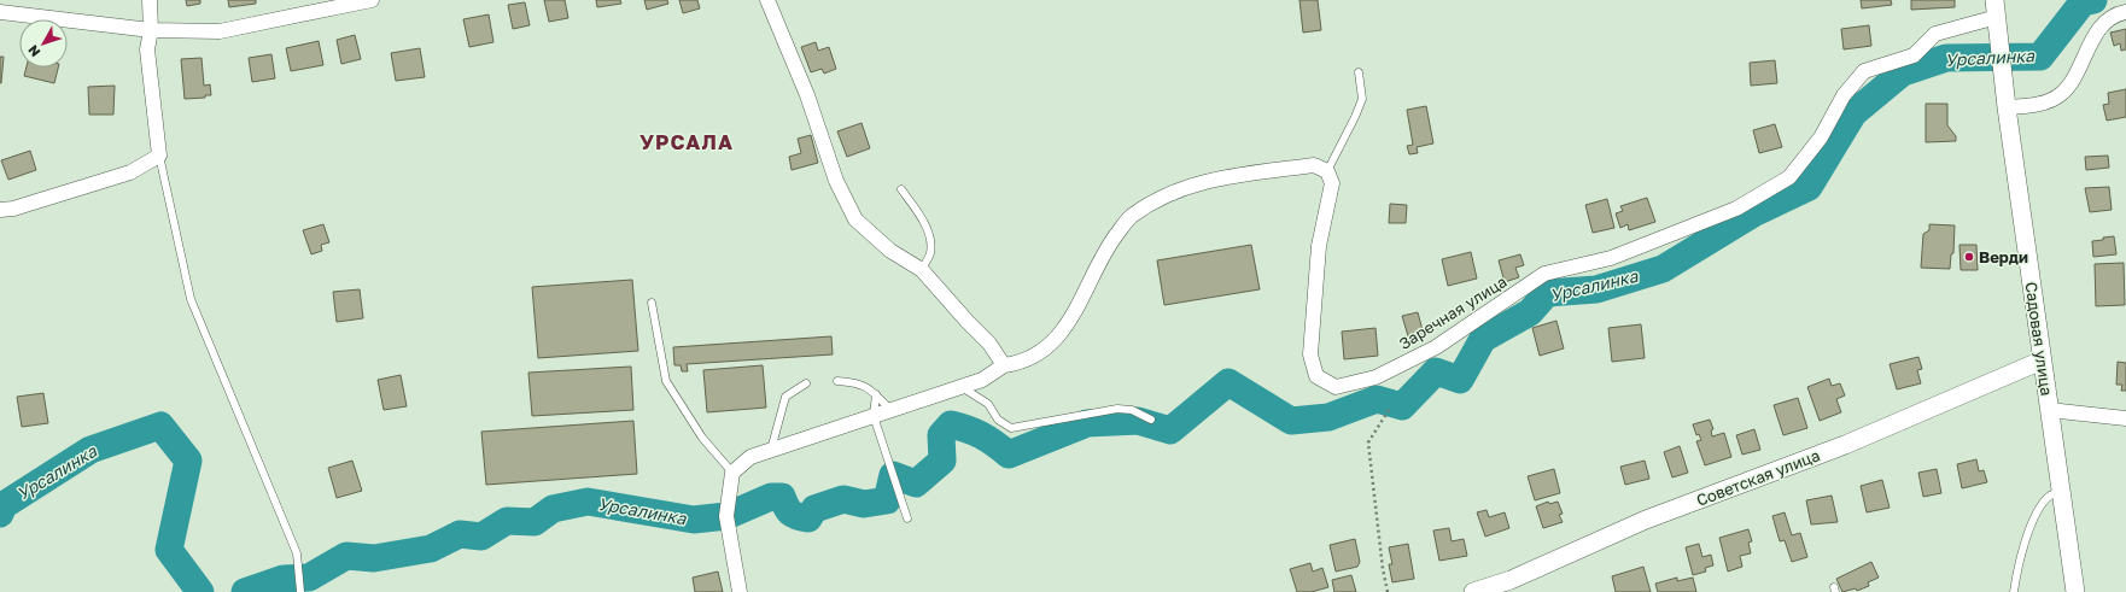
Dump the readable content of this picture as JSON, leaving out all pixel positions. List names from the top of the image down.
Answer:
{
  "streets": {
    "street": ["Заречная улица", "Садовая улица", "Советская улица"]
  },
  "crossings": [
    ["Заречная улица", "Садовая улица"],
    ["Садовая улица", "Советская улица"]
  ],
  "districts": ["УРСАЛА"],
  "water": ["Урсалинка"],
  "places": ["Верди"],
  "north": "bottom left"
}
